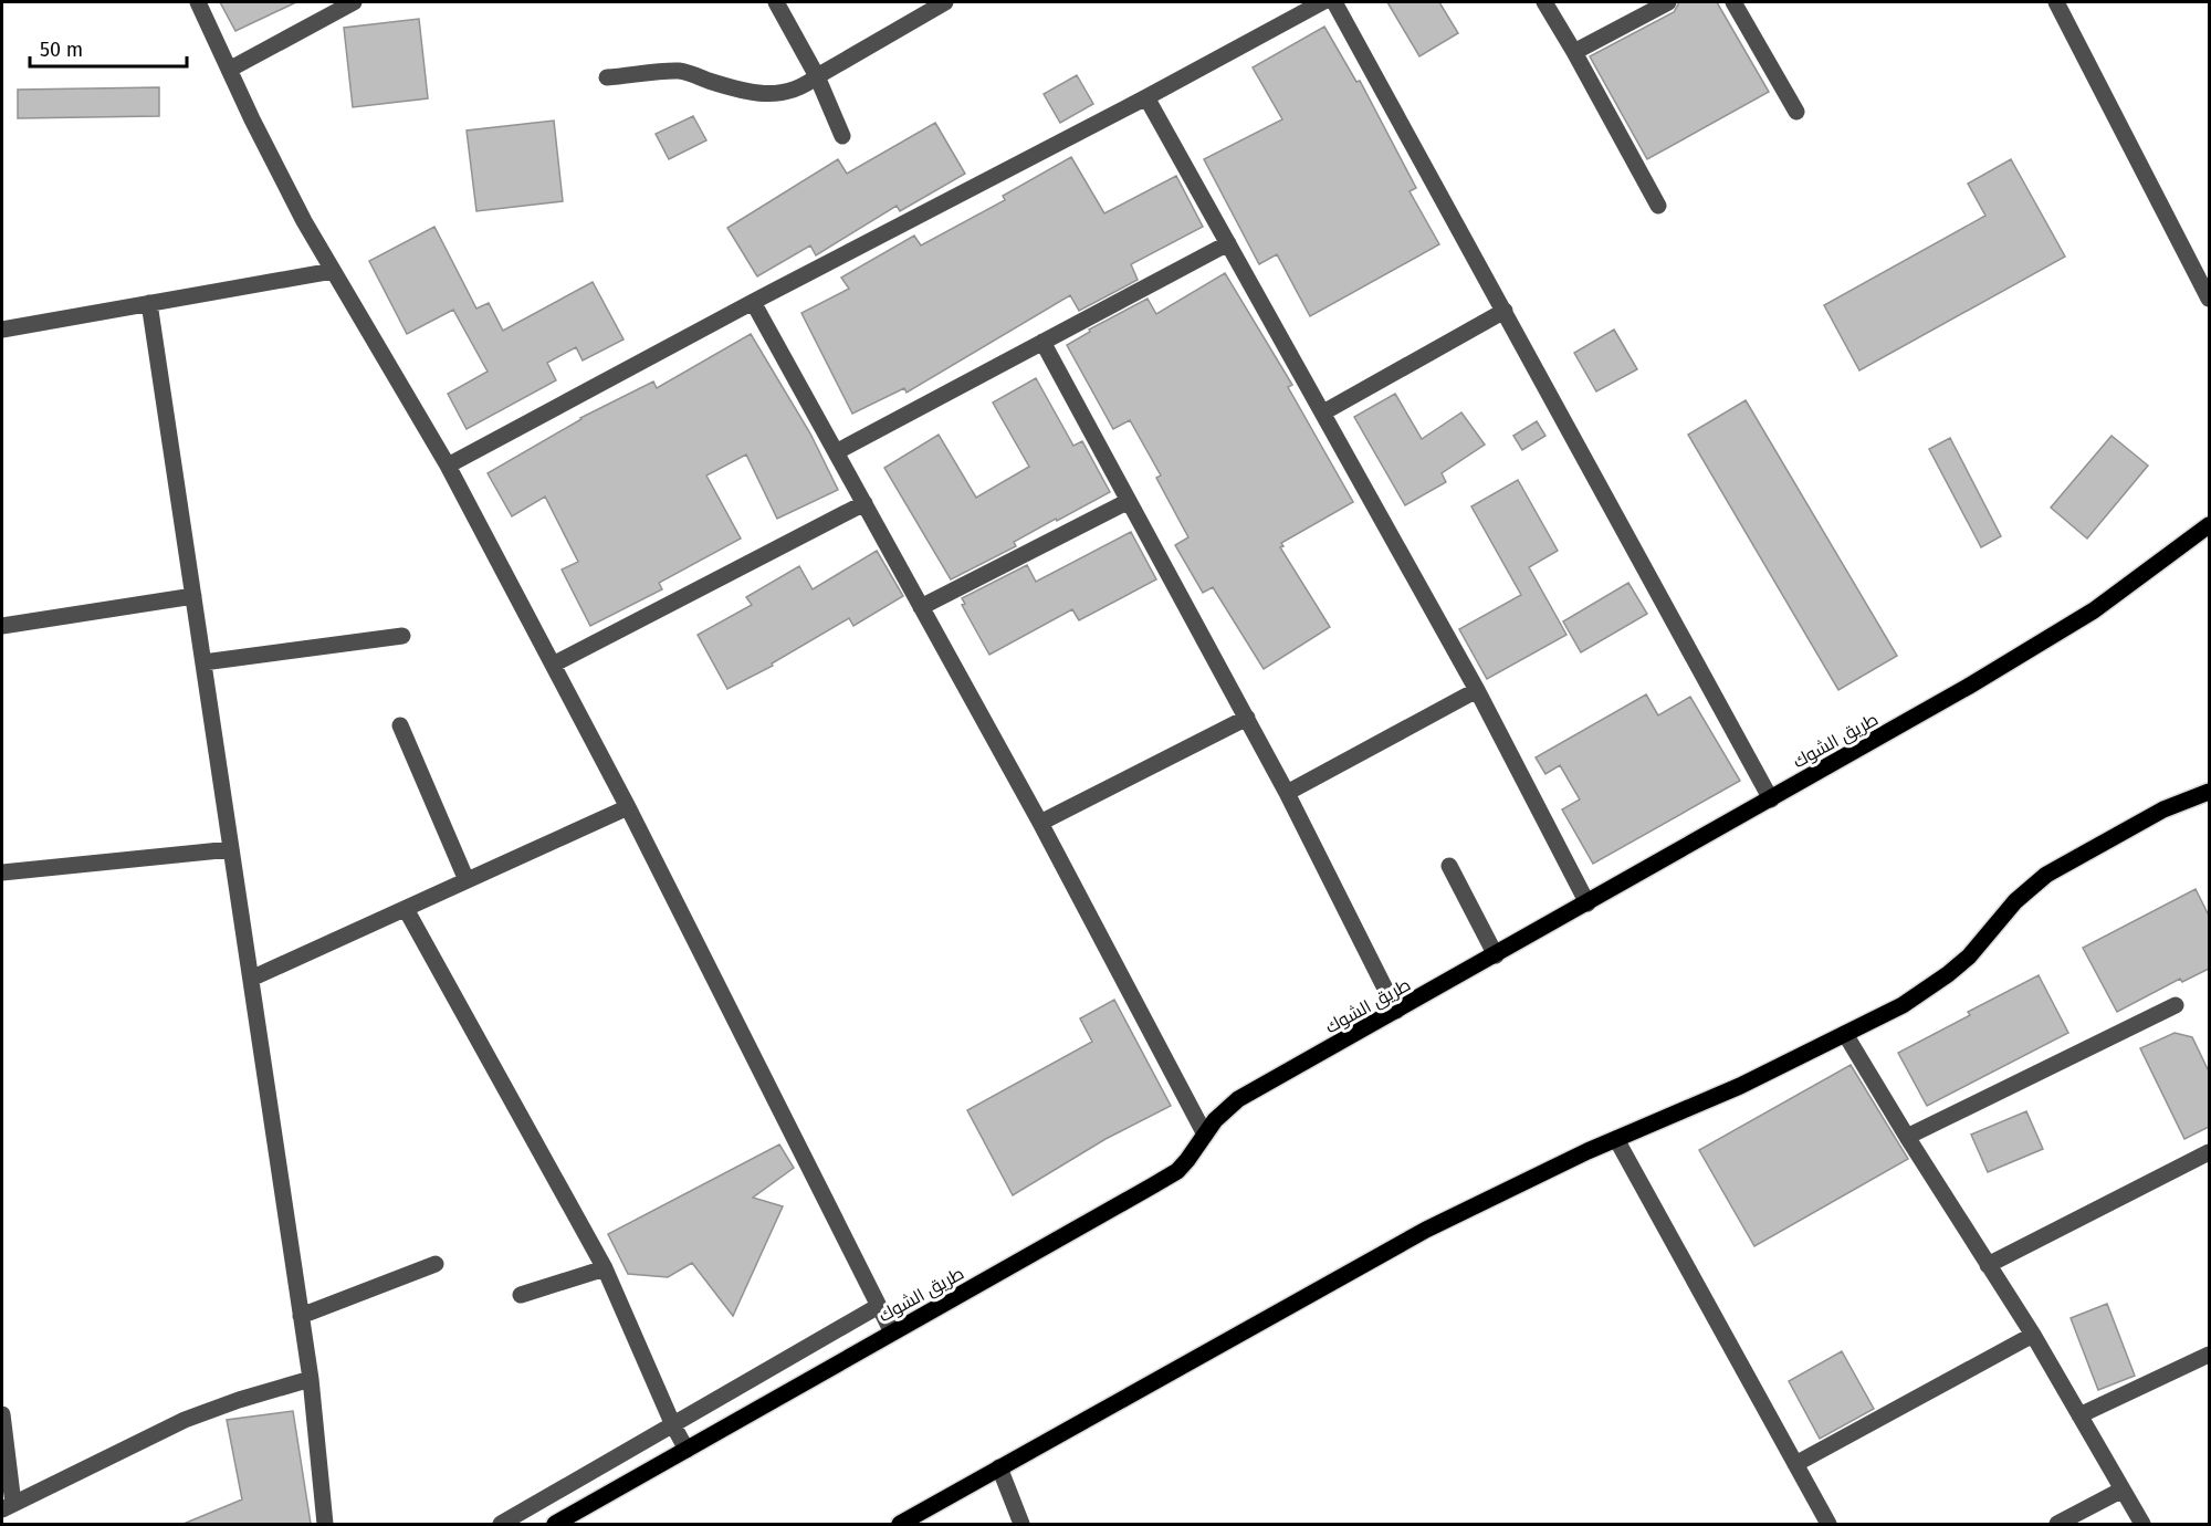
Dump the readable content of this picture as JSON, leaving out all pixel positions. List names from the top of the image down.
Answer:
{
  "streets": {
    "main road": ["طريق الشوك"]
  },
  "scale_bar": "50 m"
}
